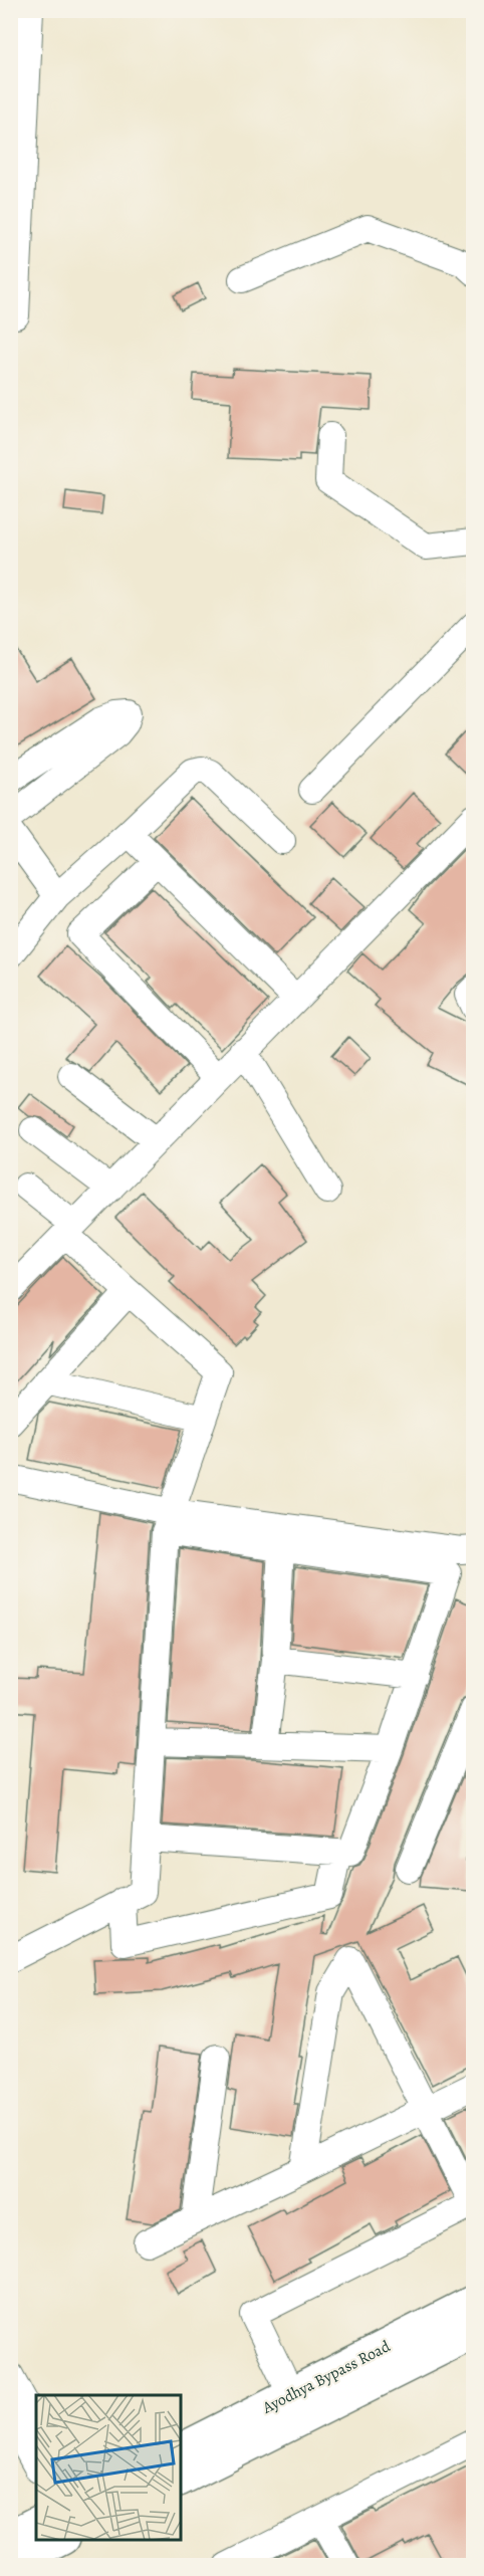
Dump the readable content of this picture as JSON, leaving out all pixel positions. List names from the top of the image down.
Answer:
{
  "streets": {
    "main road": ["Ayodhya Bypass Road"]
  }
}
